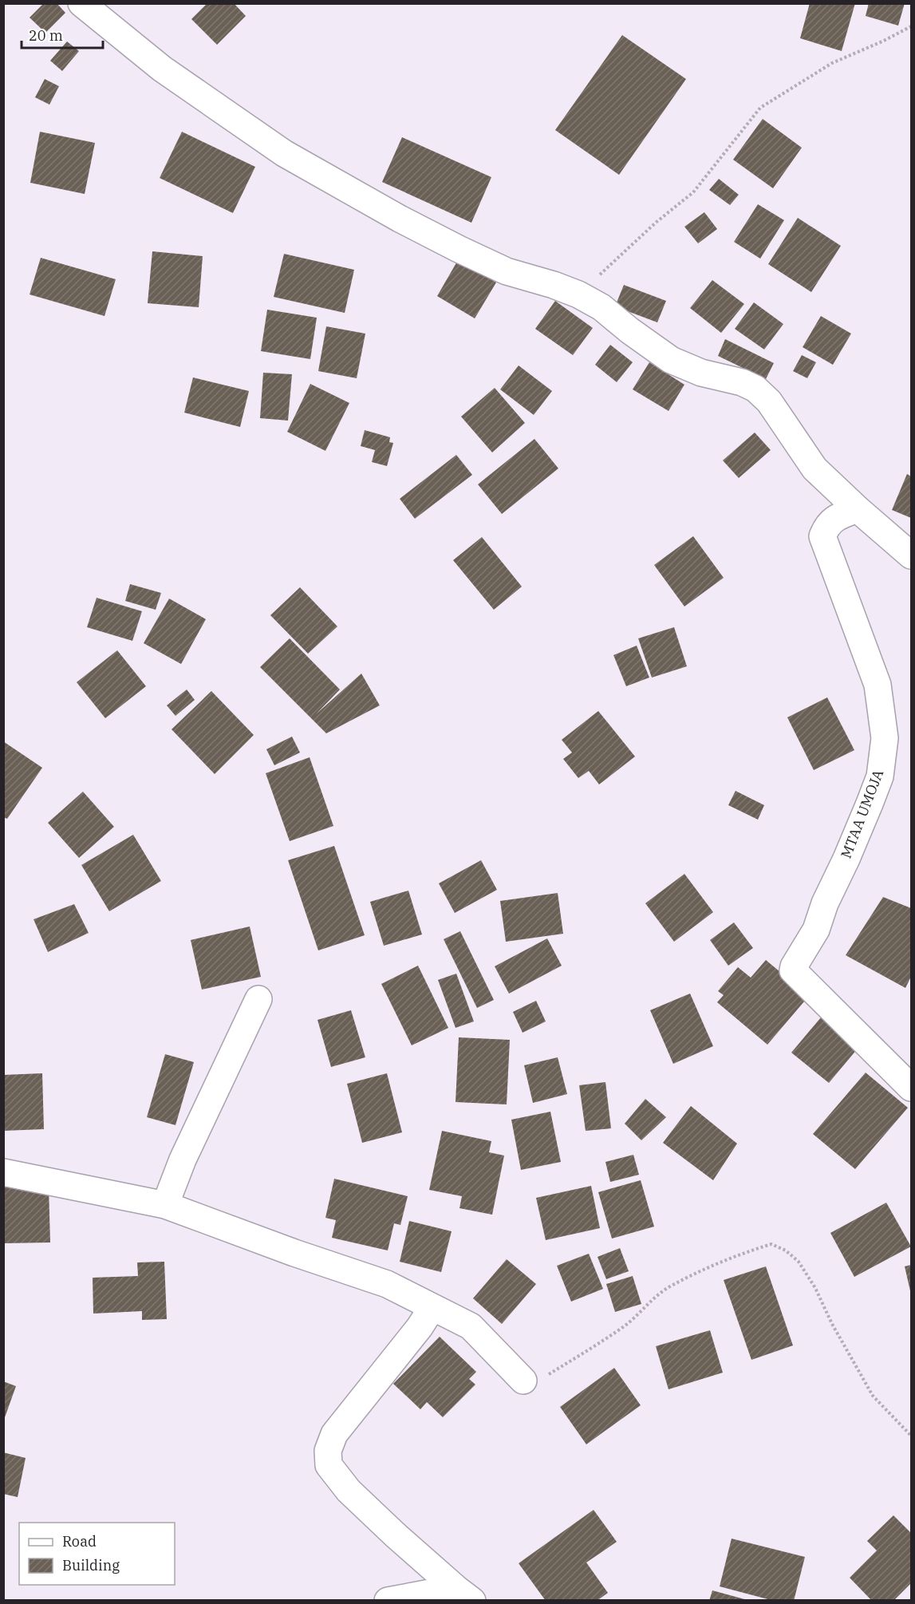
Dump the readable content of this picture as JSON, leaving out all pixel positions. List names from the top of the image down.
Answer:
{
  "streets": {
    "street": ["MTAA UMOJA"]
  },
  "legend": ["Road", "Building"],
  "scale_bar": "20 m"
}
